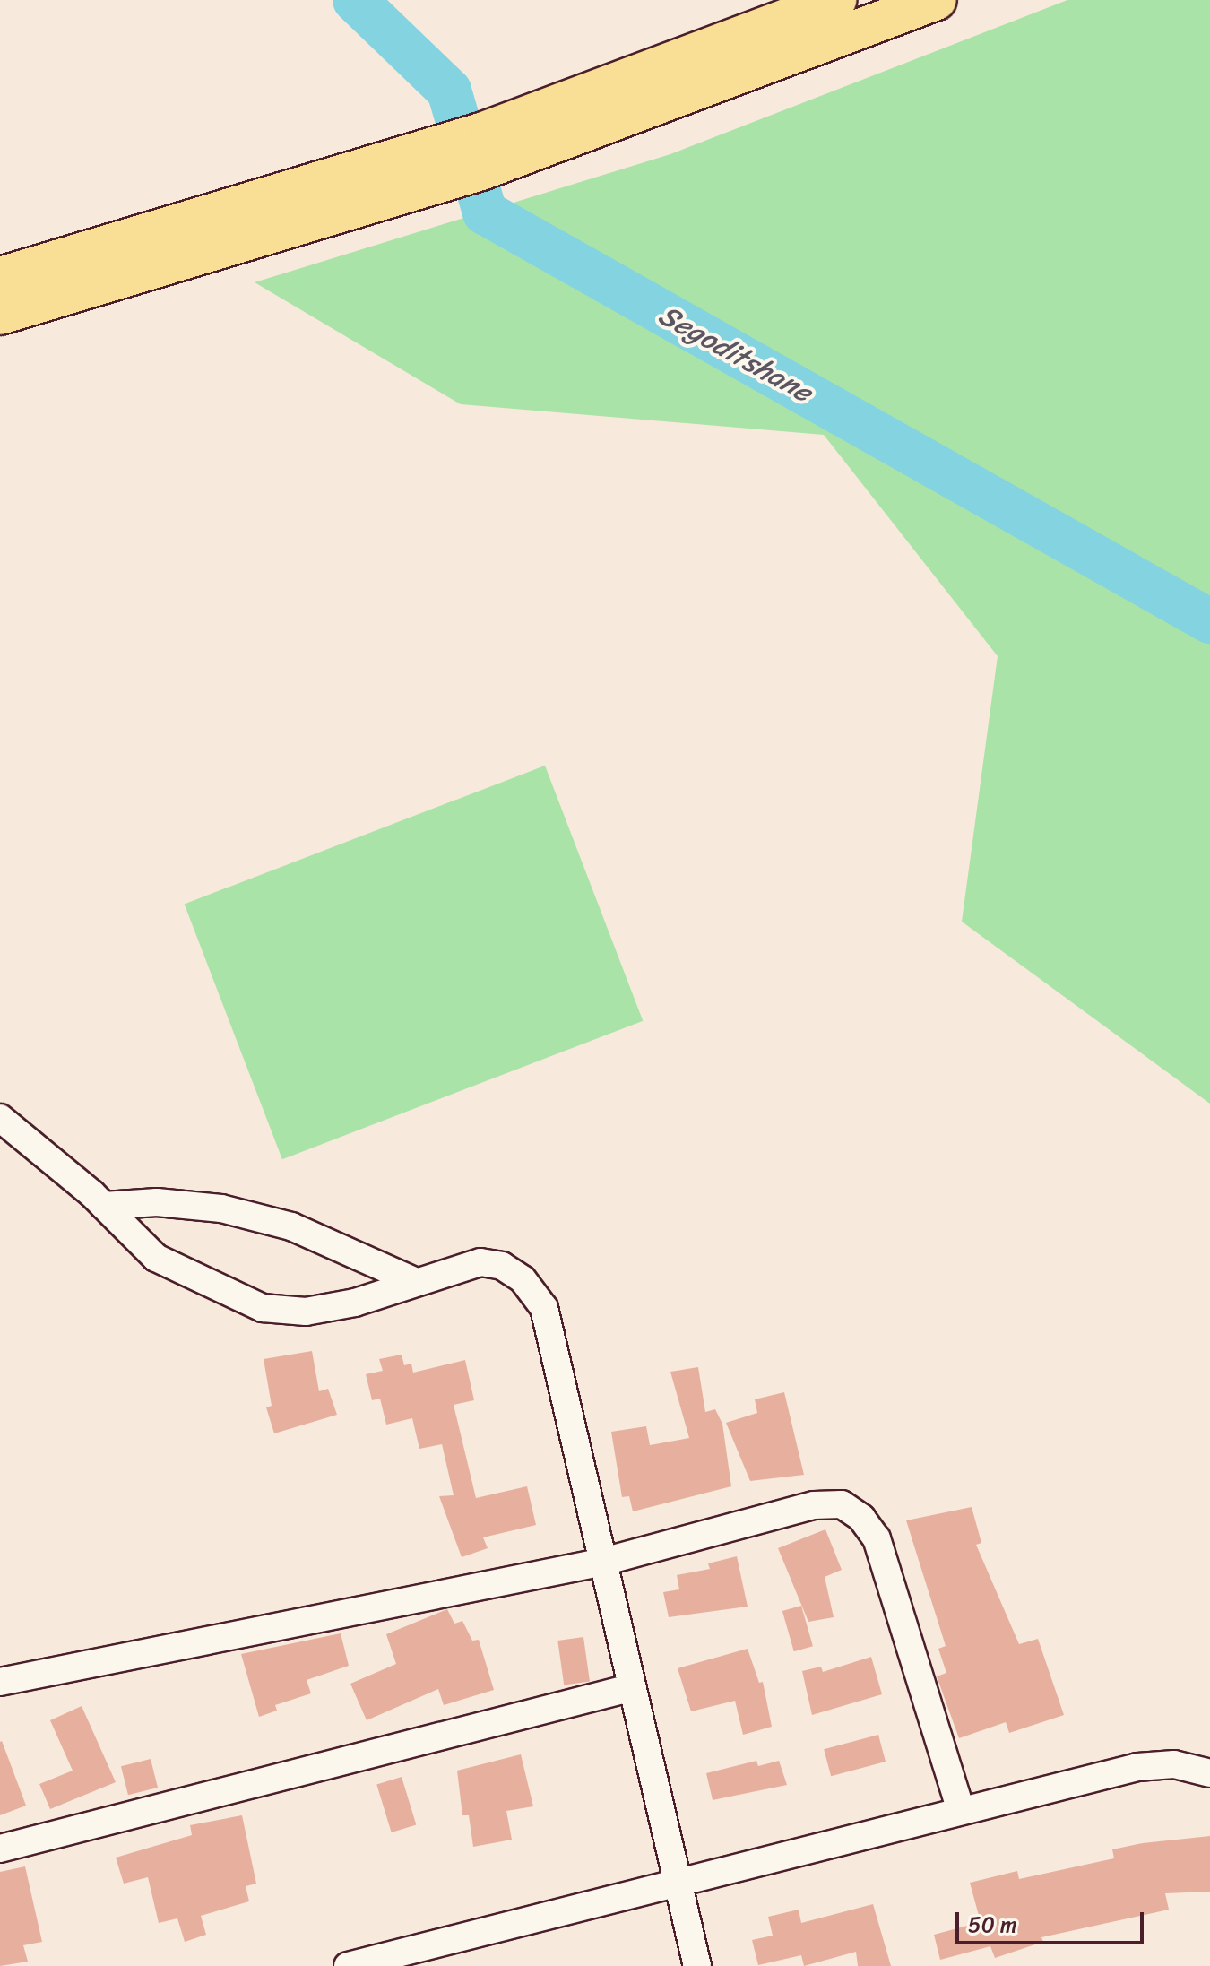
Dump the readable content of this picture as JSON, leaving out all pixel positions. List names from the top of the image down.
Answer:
{
  "water": ["Segoditshane"],
  "scale_bar": "50 m"
}
